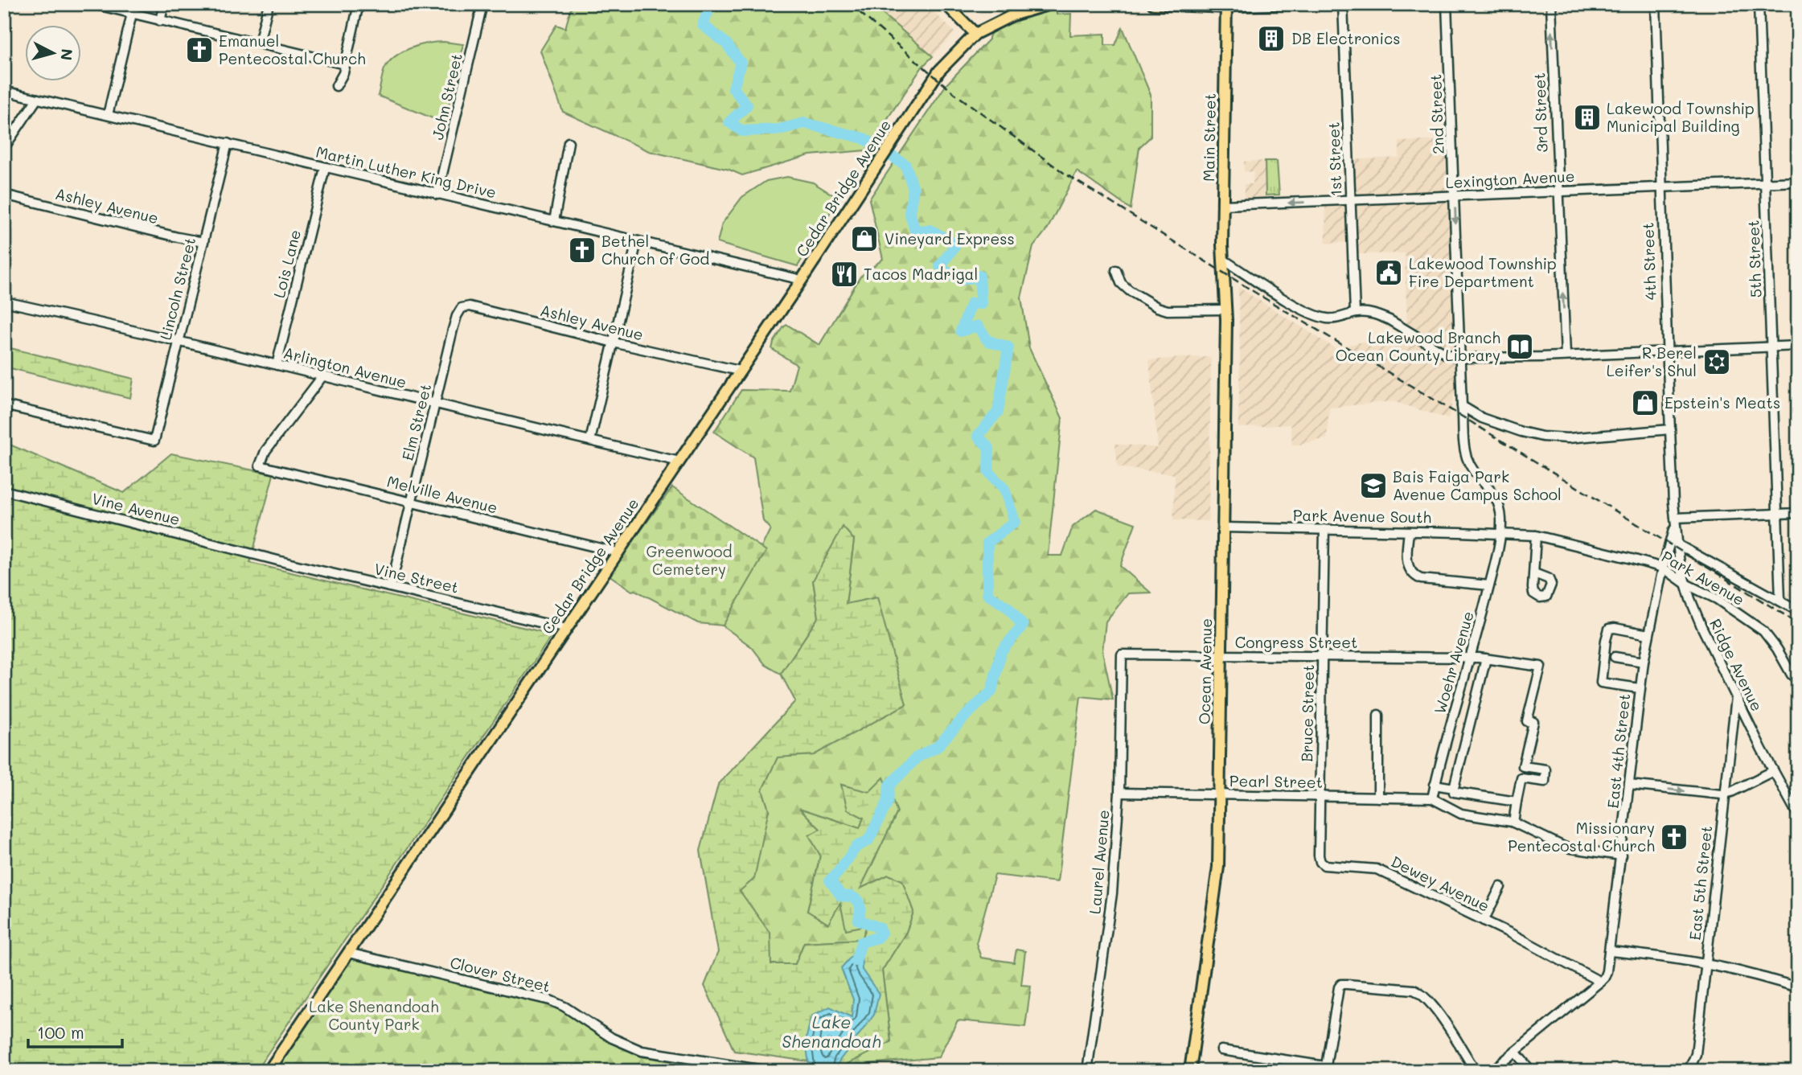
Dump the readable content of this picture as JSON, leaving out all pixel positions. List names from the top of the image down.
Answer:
{
  "streets": {
    "main road": ["Main Street", "Cedar Bridge Avenue", "Ocean Avenue"],
    "street": [
      "John Street",
      "3rd Street",
      "2nd Street",
      "1st Street",
      "Martin Luther King Drive",
      "Lexington Avenue",
      "Ashley Avenue",
      "5th Street",
      "4th Street",
      "Lois Lane",
      "Lincoln Street",
      "Arlington Avenue",
      "Elm Street",
      "Melville Avenue",
      "Vine Avenue",
      "Park Avenue South",
      "Vine Street",
      "Park Avenue",
      "Congress Street",
      "Woehr Avenue",
      "Ridge Avenue",
      "Bruce Street",
      "East 4th Street",
      "Pearl Street",
      "Laurel Avenue",
      "East 5th Street",
      "Dewey Avenue",
      "Clover Street"
    ]
  },
  "crossings": [
    ["John Street", "Martin Luther King Drive"],
    ["3rd Street", "Lexington Avenue"],
    ["2nd Street", "Lexington Avenue"],
    ["Main Street", "Lexington Avenue"],
    ["Main Street", "Ocean Avenue"],
    ["1st Street", "Lexington Avenue"],
    ["Martin Luther King Drive", "Cedar Bridge Avenue"],
    ["Martin Luther King Drive", "Lois Lane"],
    ["Martin Luther King Drive", "Lincoln Street"],
    ["Lexington Avenue", "5th Street"],
    ["Lexington Avenue", "4th Street"],
    ["Cedar Bridge Avenue", "Ashley Avenue"],
    ["Cedar Bridge Avenue", "Arlington Avenue"],
    ["Cedar Bridge Avenue", "Melville Avenue"],
    ["Cedar Bridge Avenue", "Vine Street"],
    ["Cedar Bridge Avenue", "Clover Street"],
    ["Ashley Avenue", "Lincoln Street"],
    ["Ashley Avenue", "Elm Street"],
    ["4th Street", "Ridge Avenue"],
    ["4th Street", "East 4th Street"],
    ["Lois Lane", "Arlington Avenue"],
    ["Lincoln Street", "Arlington Avenue"],
    ["Arlington Avenue", "Elm Street"],
    ["Arlington Avenue", "Melville Avenue"],
    ["Elm Street", "Melville Avenue"],
    ["Elm Street", "Vine Street"],
    ["Vine Avenue", "Vine Street"],
    ["Park Avenue South", "Park Avenue"],
    ["Park Avenue South", "Woehr Avenue"],
    ["Park Avenue South", "Ocean Avenue"],
    ["Park Avenue South", "Bruce Street"],
    ["Park Avenue", "Woehr Avenue"],
    ["Park Avenue", "Ridge Avenue"],
    ["Park Avenue", "East 4th Street"],
    ["Congress Street", "Woehr Avenue"],
    ["Congress Street", "Ocean Avenue"],
    ["Congress Street", "Bruce Street"],
    ["Congress Street", "Laurel Avenue"],
    ["Woehr Avenue", "Pearl Street"],
    ["Ridge Avenue", "East 4th Street"],
    ["Ridge Avenue", "East 5th Street"],
    ["Ocean Avenue", "Pearl Street"],
    ["Bruce Street", "Pearl Street"],
    ["Bruce Street", "Dewey Avenue"],
    ["East 4th Street", "Dewey Avenue"],
    ["Pearl Street", "Laurel Avenue"],
    ["Pearl Street", "Dewey Avenue"]
  ],
  "one_way": ["3rd Street", "2nd Street"],
  "water": ["Lake Shenandoah"],
  "parks": ["Greenwood Cemetery", "Lake Shenandoah County Park"],
  "places": {
    "building": ["DB Electronics", "Lakewood Township Municipal Building"],
    "church": ["Emanuel Pentecostal Church", "Bethel Church of God", "Missionary Pentecostal Church"],
    "shop": ["Vineyard Express", "Epstein's Meats"],
    "public building": ["Lakewood Township Fire Department"],
    "restaurant": ["Tacos Madrigal"],
    "library": ["Lakewood Branch Ocean County Library"],
    "synagogue": ["R Berel Leifer's Shul"],
    "school or university": ["Bais Faiga Park Avenue Campus School"]
  },
  "scale_bar": "100 m",
  "north": "right"
}
